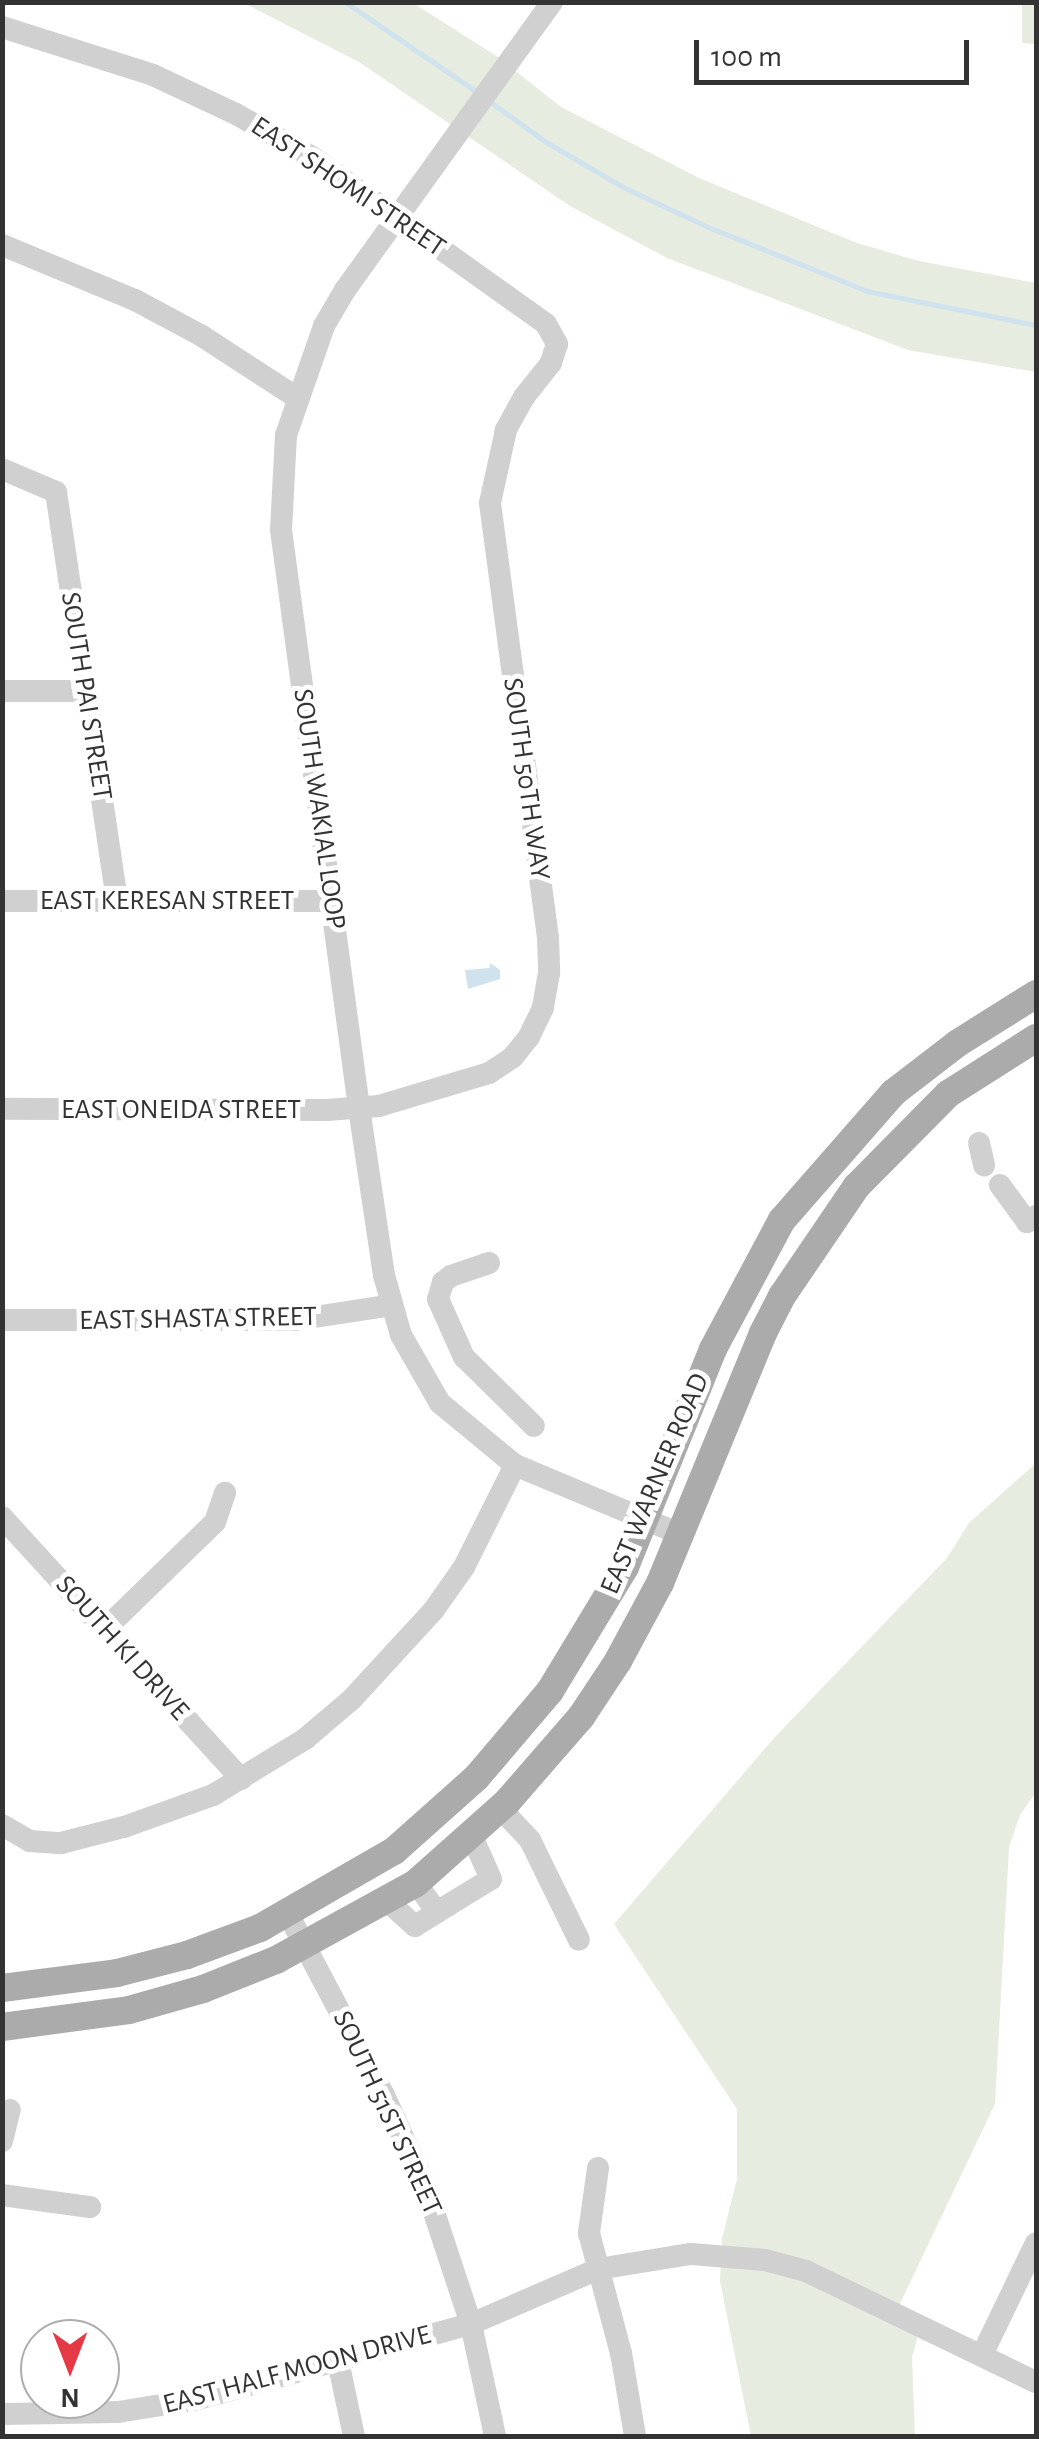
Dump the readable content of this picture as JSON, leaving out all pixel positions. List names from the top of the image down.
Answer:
{
  "streets": {
    "main road": ["EAST WARNER ROAD"],
    "street": [
      "EAST SHOMI STREET",
      "SOUTH PAI STREET",
      "SOUTH 50TH WAY",
      "SOUTH WAKIAL LOOP",
      "EAST KERESAN STREET",
      "EAST ONEIDA STREET",
      "EAST SHASTA STREET",
      "SOUTH KI DRIVE",
      "SOUTH 51ST STREET",
      "EAST HALF MOON DRIVE"
    ]
  },
  "crossings": [
    ["EAST SHOMI STREET", "SOUTH 50TH WAY"],
    ["EAST SHOMI STREET", "SOUTH WAKIAL LOOP"],
    ["SOUTH PAI STREET", "EAST KERESAN STREET"],
    ["SOUTH 50TH WAY", "SOUTH WAKIAL LOOP"],
    ["SOUTH 50TH WAY", "EAST ONEIDA STREET"],
    ["SOUTH WAKIAL LOOP", "EAST KERESAN STREET"],
    ["SOUTH WAKIAL LOOP", "EAST ONEIDA STREET"],
    ["SOUTH WAKIAL LOOP", "EAST SHASTA STREET"],
    ["SOUTH WAKIAL LOOP", "EAST WARNER ROAD"],
    ["EAST WARNER ROAD", "SOUTH 51ST STREET"],
    ["SOUTH 51ST STREET", "EAST HALF MOON DRIVE"]
  ],
  "scale_bar": "100 m",
  "north": "bottom"
}
